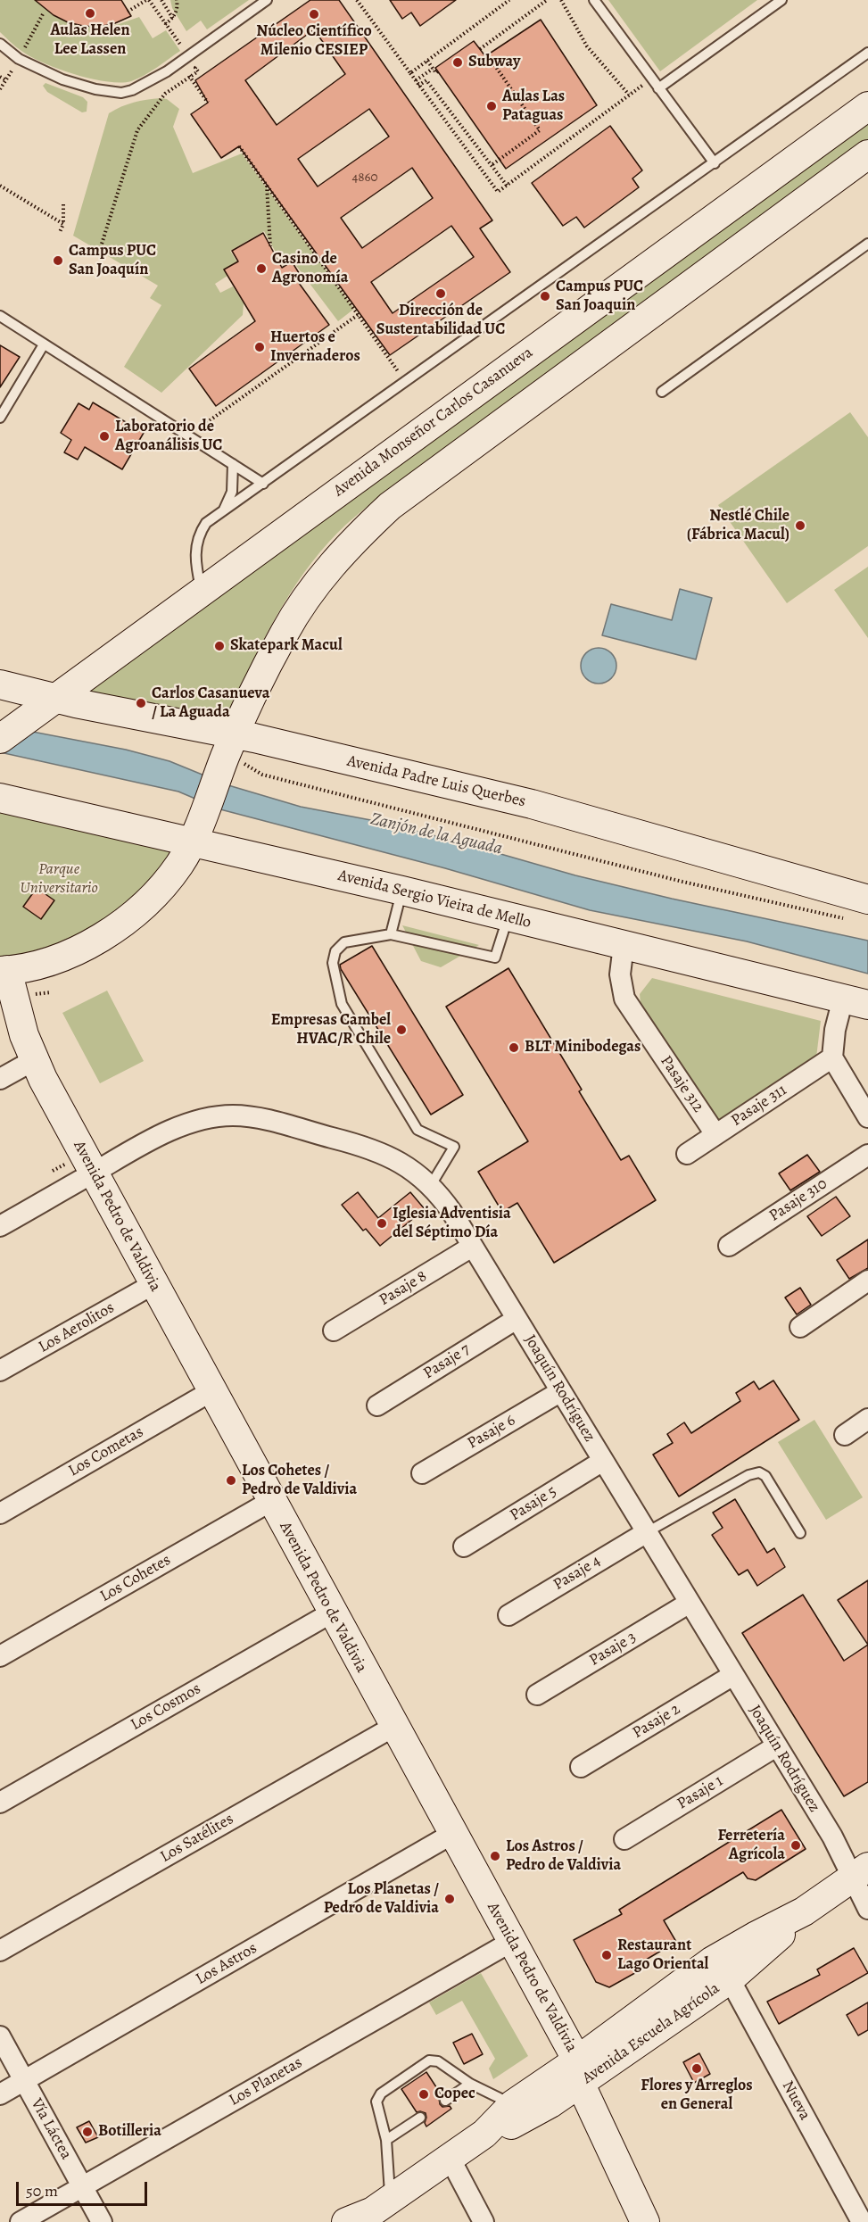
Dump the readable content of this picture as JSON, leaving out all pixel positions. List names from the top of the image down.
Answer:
{
  "streets": {
    "main road": [
      "Avenida Monseñor Carlos Casanueva",
      "Avenida Padre Luis Querbes",
      "Avenida Sergio Vieira de Mello",
      "Avenida Pedro de Valdivia",
      "Avenida Escuela Agrícola"
    ],
    "street": [
      "Pasaje 312",
      "Pasaje 311",
      "Pasaje 310",
      "Pasaje 8",
      "Los Aerolitos",
      "Pasaje 7",
      "Joaquín Rodríguez",
      "Pasaje 6",
      "Los Cometas",
      "Pasaje 5",
      "Pasaje 4",
      "Los Cohetes",
      "Pasaje 3",
      "Los Cosmos",
      "Pasaje 2",
      "Pasaje 1",
      "Los Satélites",
      "Los Astros",
      "Los Planetas",
      "Nueva",
      "Vía Láctea"
    ]
  },
  "crossings": [
    ["Avenida Monseñor Carlos Casanueva", "Avenida Padre Luis Querbes"],
    ["Avenida Sergio Vieira de Mello", "Pasaje 312"],
    ["Pasaje 312", "Pasaje 311"],
    ["Avenida Pedro de Valdivia", "Los Aerolitos"],
    ["Avenida Pedro de Valdivia", "Joaquín Rodríguez"],
    ["Avenida Pedro de Valdivia", "Los Cometas"],
    ["Avenida Pedro de Valdivia", "Los Cohetes"],
    ["Avenida Pedro de Valdivia", "Los Cosmos"],
    ["Avenida Pedro de Valdivia", "Los Satélites"],
    ["Avenida Pedro de Valdivia", "Los Astros"],
    ["Avenida Pedro de Valdivia", "Avenida Escuela Agrícola"],
    ["Avenida Pedro de Valdivia", "Los Planetas"],
    ["Pasaje 8", "Joaquín Rodríguez"],
    ["Pasaje 7", "Joaquín Rodríguez"],
    ["Joaquín Rodríguez", "Pasaje 6"],
    ["Joaquín Rodríguez", "Pasaje 5"],
    ["Joaquín Rodríguez", "Pasaje 4"],
    ["Joaquín Rodríguez", "Pasaje 3"],
    ["Joaquín Rodríguez", "Pasaje 2"],
    ["Joaquín Rodríguez", "Pasaje 1"],
    ["Joaquín Rodríguez", "Avenida Escuela Agrícola"],
    ["Los Astros", "Vía Láctea"],
    ["Avenida Escuela Agrícola", "Nueva"],
    ["Los Planetas", "Vía Láctea"]
  ],
  "water": ["Zanjón de la Aguada"],
  "parks": ["Parque Universitario"],
  "places": [
    "Aulas Helen Lee Lassen",
    "Núcleo Científico Milenio CESIEP",
    "Subway",
    "Aulas Las Pataguas",
    "Campus PUC San Joaquín",
    "Casino de Agronomía",
    "Dirección de Sustentabilidad UC",
    "Campus PUC San Joaquin",
    "Huertos e Invernaderos",
    "Laboratorio de Agroanálisis UC",
    "Nestlé Chile (Fábrica Macul)",
    "Skatepark Macul",
    "Carlos Casanueva / La Aguada",
    "Empresas Cambel HVAC/R Chile",
    "BLT Minibodegas",
    "Iglesia Adventisia del Séptimo Día",
    "Los Cohetes / Pedro de Valdivia",
    "Ferretería Agrícola",
    "Los Astros / Pedro de Valdivia",
    "Los Planetas / Pedro de Valdivia",
    "Restaurant Lago Oriental",
    "Flores y Arreglos en General",
    "Copec",
    "Botilleria"
  ],
  "house_numbers": ["4860"],
  "scale_bar": "50 m"
}
